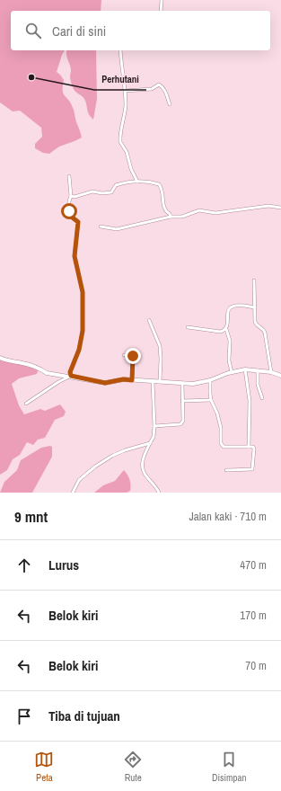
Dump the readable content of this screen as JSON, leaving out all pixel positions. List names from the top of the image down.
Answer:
{
  "places": ["Perhutani"],
  "page": {
    "search": "Cari di sini",
    "heading": ["9 mnt", "Jalan kaki · 710 m"],
    "list": [
      ["Lurus", "470 m"],
      ["Belok kiri", "170 m"],
      ["Belok kiri", "70 m"],
      "Tiba di tujuan"
    ],
    "nav": ["Peta", "Rute", "Disimpan"]
  }
}
